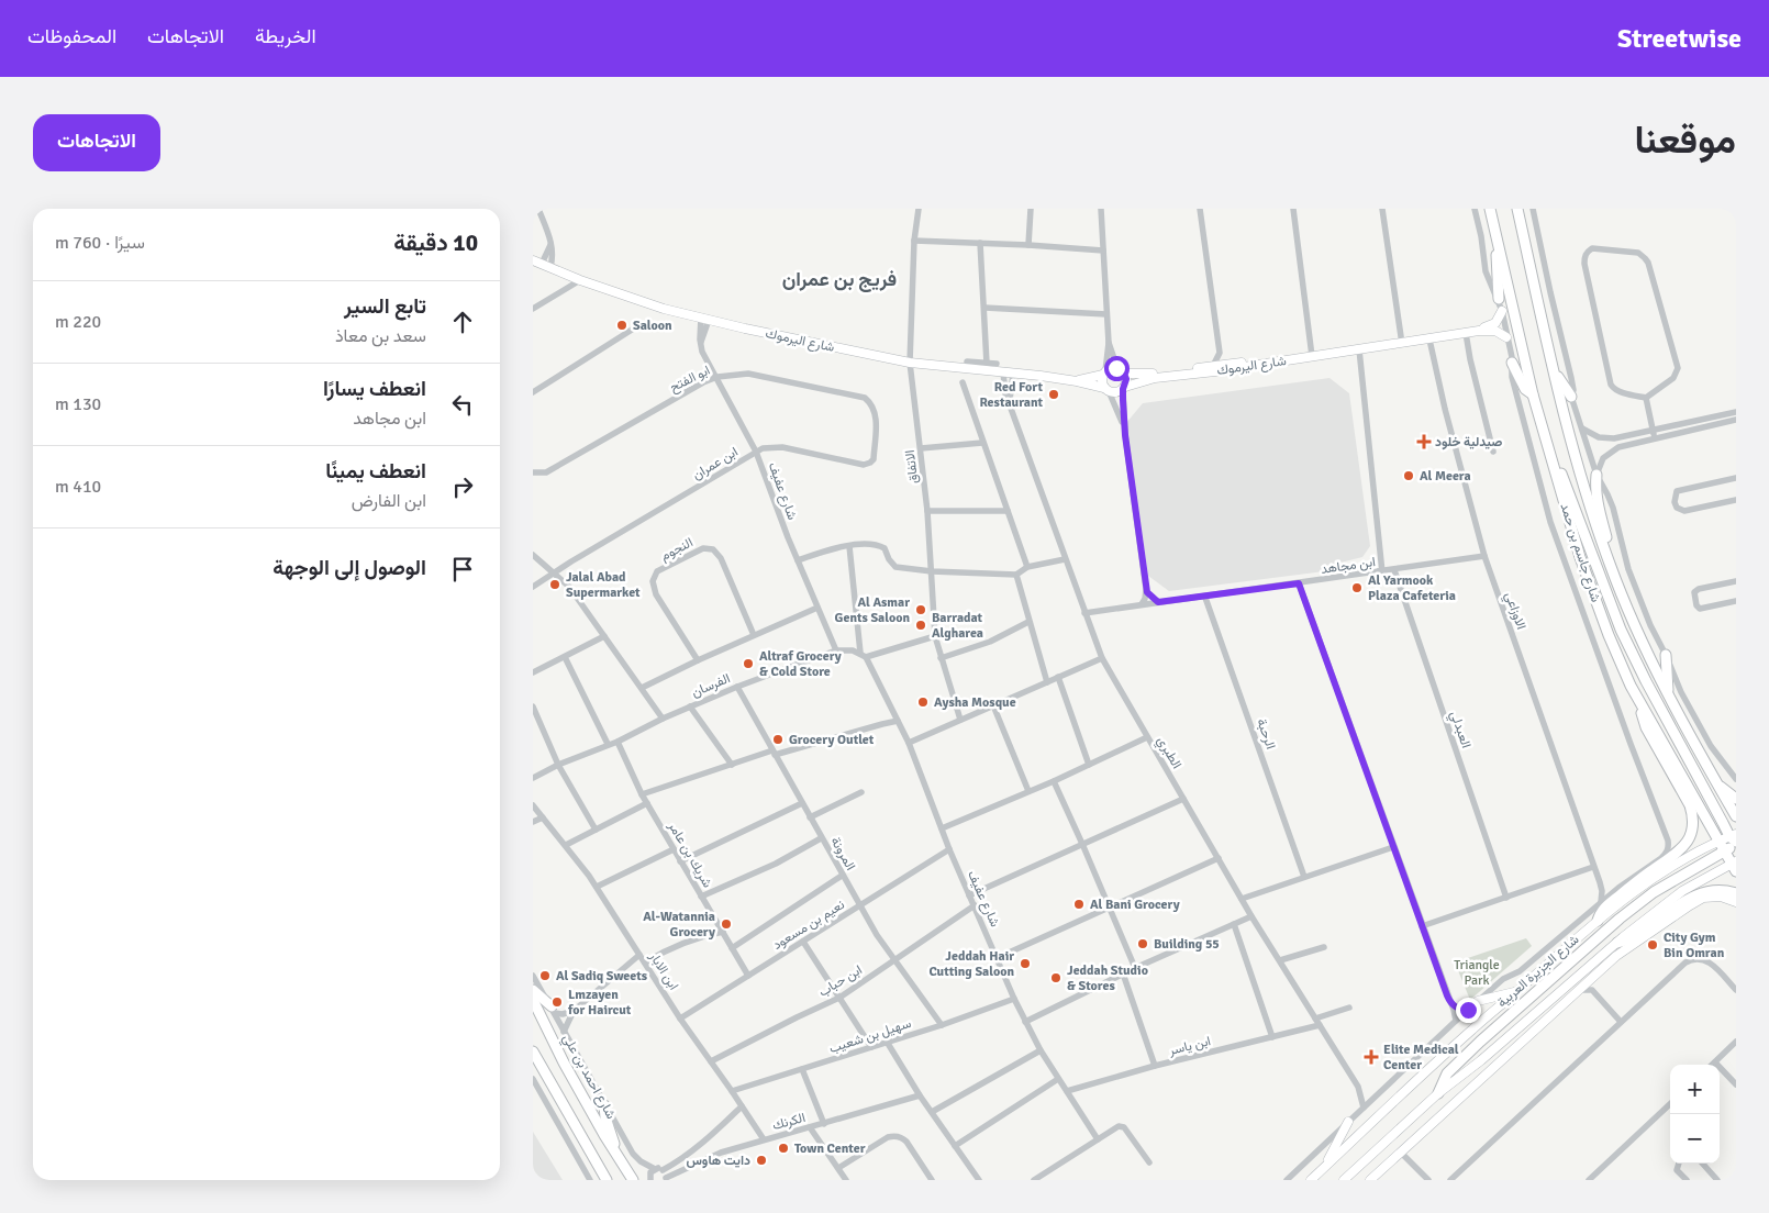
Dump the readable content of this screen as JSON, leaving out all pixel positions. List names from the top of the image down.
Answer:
{
  "streets": {
    "main road": ["شارع جاسم بن حمد", "شارع احمد بن علي"],
    "street": [
      "شارع اليرموك",
      "ابو الفتح",
      "ابن عمران",
      "الاتفاق",
      "شارع عفيف",
      "النجوم",
      "ابن مجاهد",
      "الاوزاعي",
      "الفرسان",
      "العبدلي",
      "الرحبة",
      "الطبري",
      "المرونة",
      "شريك بن عامر",
      "نعيم بن مسعود",
      "ابن الابار",
      "شارع الجزيرة العربية",
      "ابن حباب",
      "سهيل بن شعيب",
      "ابن ياسر",
      "الكرنك"
    ]
  },
  "crossings": [
    ["شارع اليرموك", "الاتفاق"],
    ["شارع اليرموك", "شارع عفيف"],
    ["شارع اليرموك", "الاوزاعي"],
    ["شارع اليرموك", "الطبري"],
    ["ابو الفتح", "ابن عمران"],
    ["ابو الفتح", "شارع عفيف"],
    ["ابن عمران", "شارع عفيف"],
    ["شارع عفيف", "الفرسان"],
    ["شارع عفيف", "نعيم بن مسعود"],
    ["شارع عفيف", "ابن حباب"],
    ["شارع عفيف", "سهيل بن شعيب"],
    ["شارع عفيف", "ابن ياسر"],
    ["شارع جاسم بن حمد", "شارع الجزيرة العربية"],
    ["ابن مجاهد", "الاوزاعي"],
    ["ابن مجاهد", "العبدلي"],
    ["ابن مجاهد", "الرحبة"],
    ["ابن مجاهد", "الطبري"],
    ["الاوزاعي", "شارع الجزيرة العربية"],
    ["الفرسان", "المرونة"],
    ["الفرسان", "شريك بن عامر"],
    ["الطبري", "شارع الجزيرة العربية"],
    ["الطبري", "ابن ياسر"],
    ["المرونة", "نعيم بن مسعود"],
    ["المرونة", "ابن حباب"],
    ["المرونة", "سهيل بن شعيب"],
    ["شريك بن عامر", "نعيم بن مسعود"],
    ["نعيم بن مسعود", "ابن الابار"],
    ["ابن الابار", "ابن حباب"],
    ["ابن الابار", "سهيل بن شعيب"],
    ["ابن الابار", "الكرنك"]
  ],
  "districts": ["فريج بن عمران"],
  "parks": ["Triangle Park"],
  "places": {
    "other": [
      "Saloon",
      "Red Fort Restaurant",
      "Al Meera",
      "Jalal Abad Supermarket",
      "Al Yarmook Plaza Cafeteria",
      "Al Asmar Gents Saloon",
      "Barradat Algharea",
      "Altraf Grocery & Cold Store",
      "Aysha Mosque",
      "Grocery Outlet",
      "Al Bani Grocery",
      "Al-Watannia Grocery",
      "Building 55",
      "City Gym Bin Omran",
      "Jeddah Hair Cutting Saloon",
      "Al Sadiq Sweets",
      "Jeddah Studio & Stores",
      "Lmzayen for Haircut",
      "Town Center",
      "دايت هاوس"
    ],
    "health": ["صيدلية خلود", "Elite Medical Center"]
  },
  "page": {
    "header": "Streetwise",
    "nav": ["الخريطة", "الاتجاهات", "المحفوظات"],
    "title": "موقعنا",
    "buttons": "الاتجاهات",
    "heading": ["10 دقيقة", "سيرًا · 760 m"],
    "list": [
      ["تابع السير", "سعد بن معاذ", "220 m"],
      ["انعطف يسارًا", "ابن مجاهد", "130 m"],
      ["انعطف يمينًا", "ابن الفارض", "410 m"],
      "الوصول إلى الوجهة"
    ],
    "map_buttons": ["+", "−"]
  }
}
